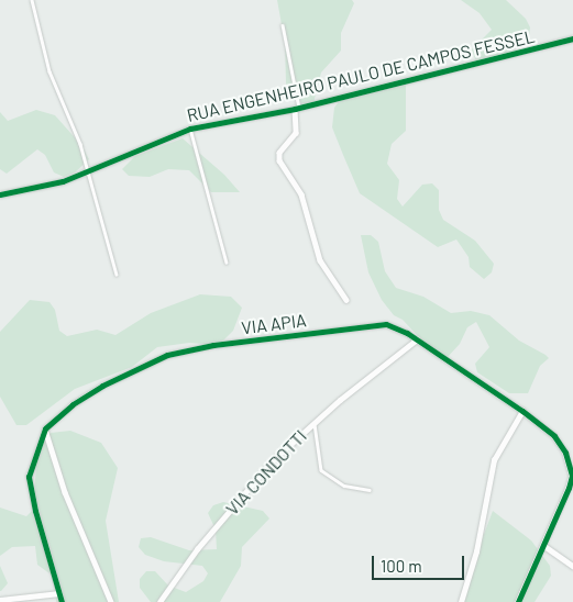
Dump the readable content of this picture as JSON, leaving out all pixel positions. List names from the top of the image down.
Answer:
{
  "streets": {
    "street": ["RUA ENGENHEIRO PAULO DE CAMPOS FESSEL", "VIA APIA", "VIA CONDOTTI"]
  },
  "crossings": [
    ["VIA APIA", "VIA CONDOTTI"]
  ],
  "scale_bar": "100 m"
}
